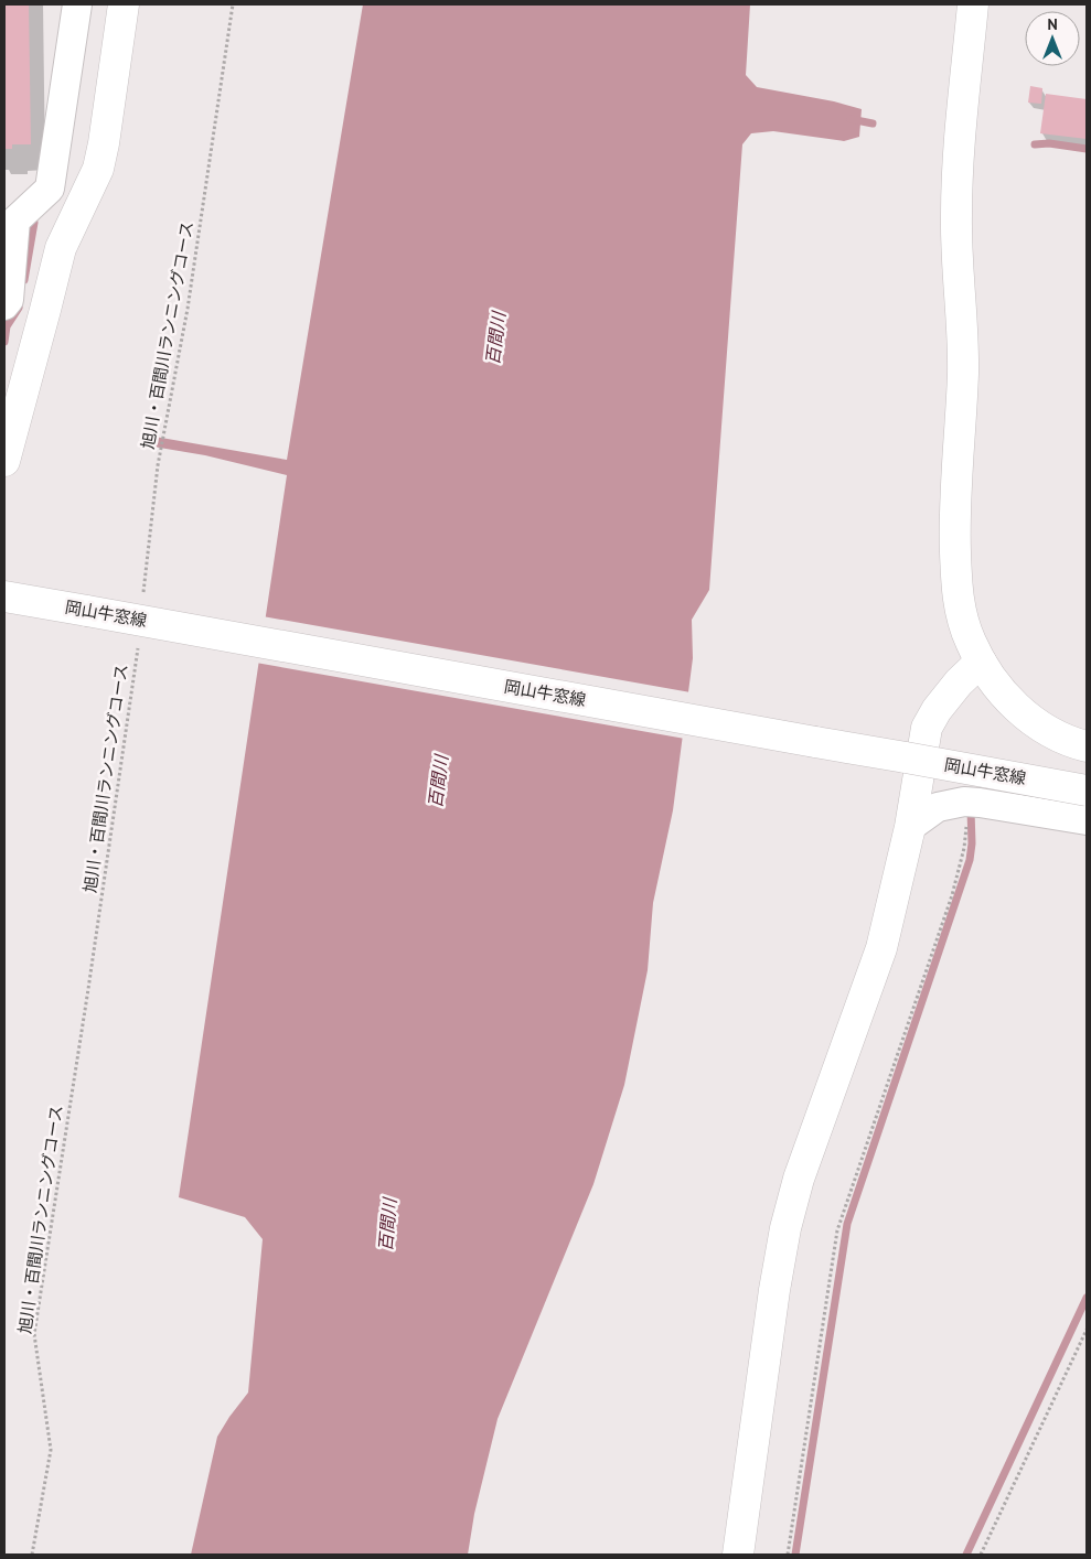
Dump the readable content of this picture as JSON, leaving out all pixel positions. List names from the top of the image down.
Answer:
{
  "streets": {
    "street": ["岡山牛窓線"],
    "path": ["旭川・百間川ランニングコース"]
  },
  "water": ["百間川"],
  "north": "top"
}
